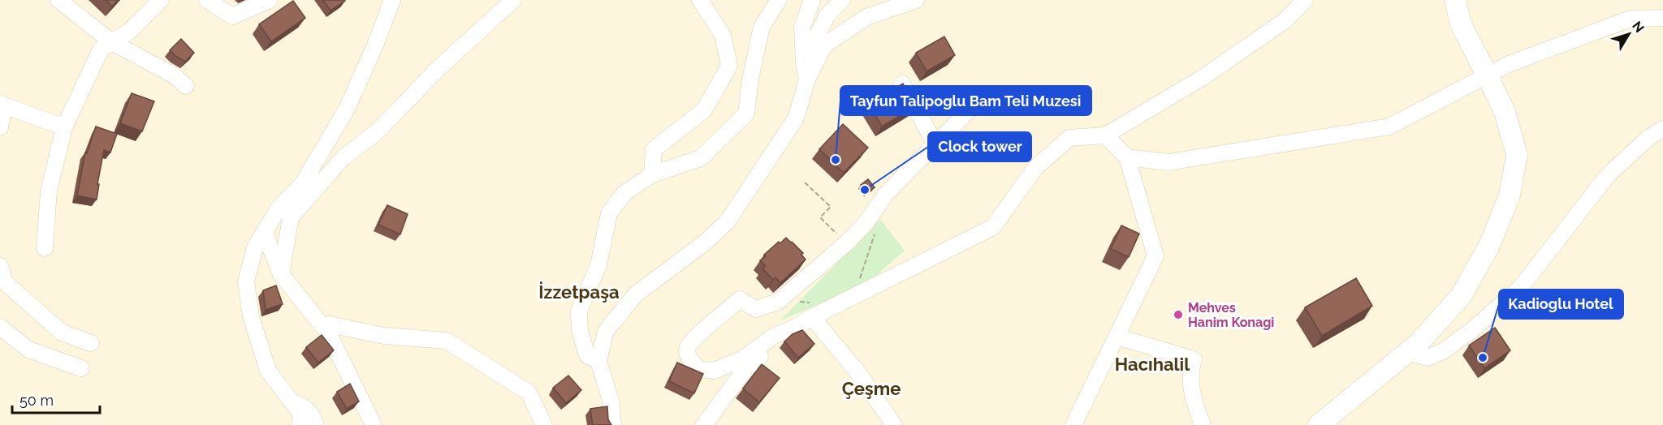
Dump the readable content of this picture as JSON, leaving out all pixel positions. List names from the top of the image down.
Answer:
{
  "districts": ["İzzetpaşa", "Hacıhalil", "Çeşme"],
  "places": [
    "Tayfun Talipoglu Bam Teli Muzesi",
    "Clock tower",
    "Mehves Hanim Konagi",
    "Kadioglu Hotel"
  ],
  "scale_bar": "50 m",
  "north": "top right"
}
